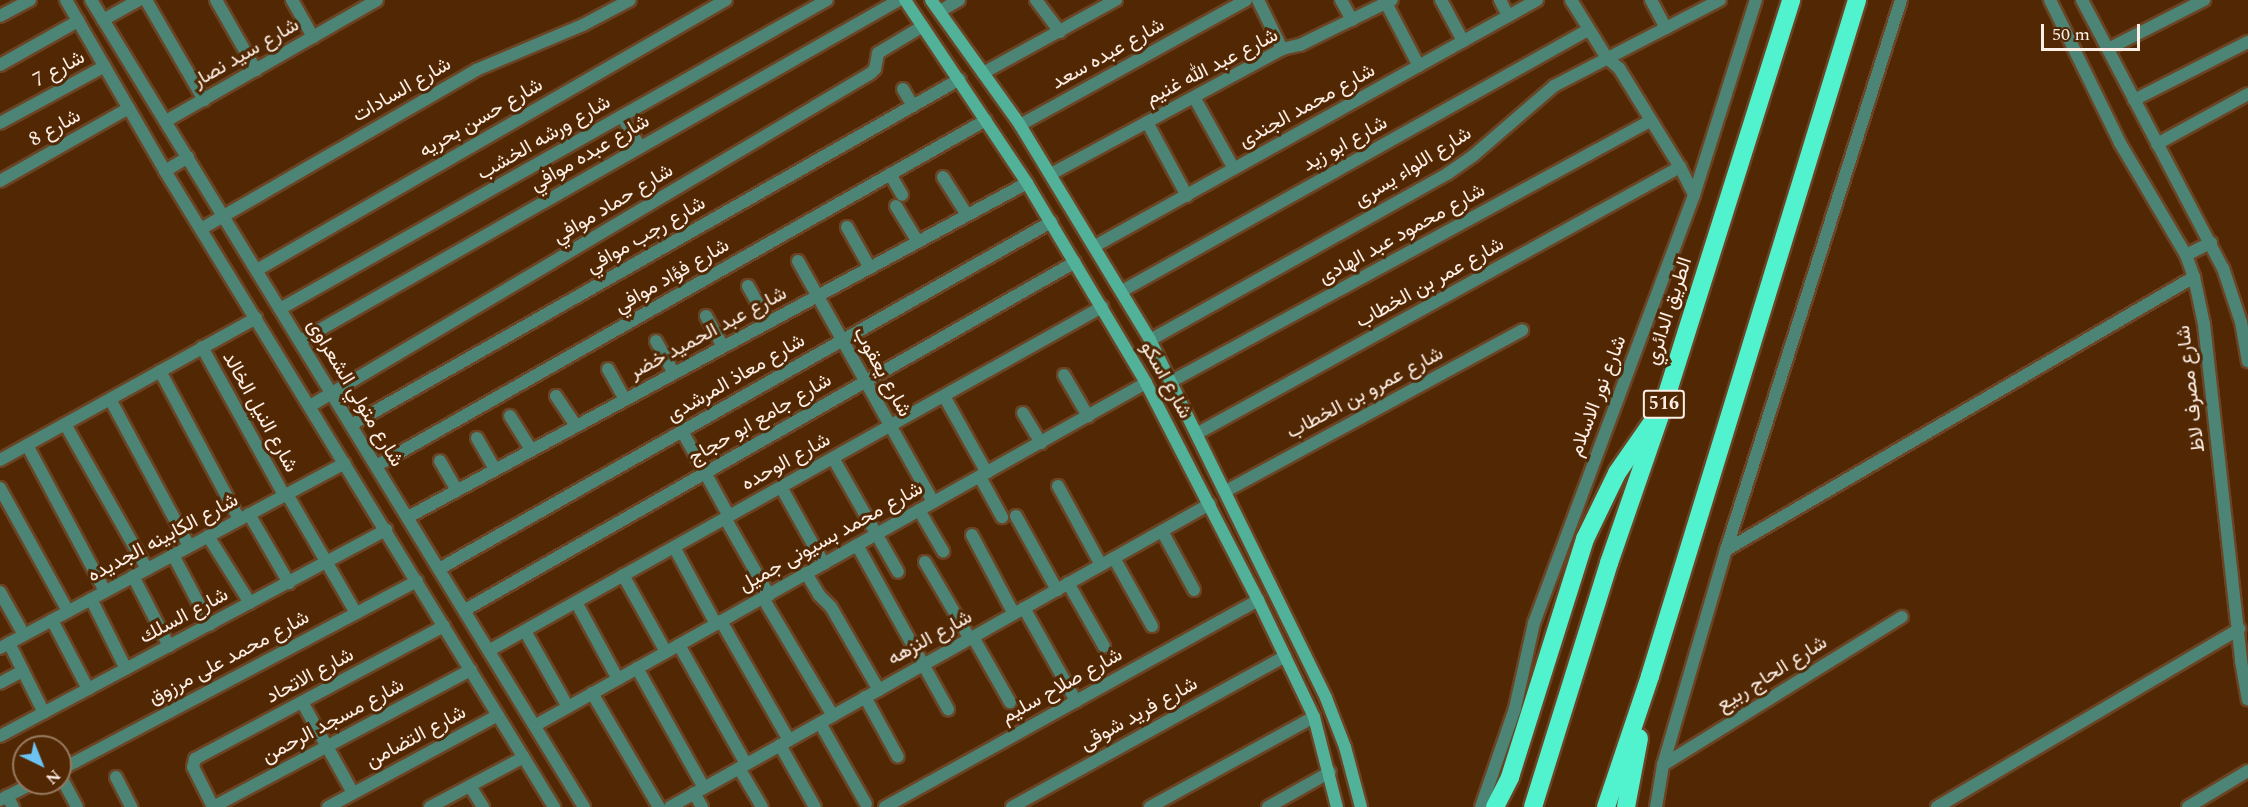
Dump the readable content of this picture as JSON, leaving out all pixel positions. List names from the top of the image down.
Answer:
{
  "streets": {
    "highway": ["الطريق الدائري", "516"],
    "main road": ["شارع اسكو"],
    "street": [
      "شارع سيد نصار",
      "شارع عبده سعد",
      "شارع عبد الله غنيم",
      "شارع 7",
      "شارع السادات",
      "شارع محمد الجندى",
      "شارع حسن بحريه",
      "شارع 8",
      "شارع ورشه الخشب",
      "شارع ابو زيد",
      "شارع عبده موافي",
      "شارع اللواء يسرى",
      "شارع حماد موافي",
      "شارع محمود عبد الهادى",
      "شارع رجب موافي",
      "شارع فؤاد موافي",
      "شارع عمر بن الخطاب",
      "شارع عبد الحميد خضر",
      "شارع يعقوب",
      "شارع معاذ المرشدى",
      "شارع مصرف لاظ",
      "شارع متولي الشعراوى",
      "شارع عمرو بن الخطاب",
      "شارع نور الاسلام",
      "شارع النيل الخالد",
      "شارع جامع ابو حجاج",
      "شارع الوحده",
      "شارع محمد بسيونى جميل",
      "شارع الكابينه الجديده",
      "شارع السلك",
      "شارع النزهه",
      "شارع محمد على مرزوق",
      "شارع الحاج ربيع",
      "شارع الاتحاد",
      "شارع صلاح سليم",
      "شارع فريد شوقى",
      "شارع مسجد الرحمن",
      "شارع التضامن"
    ]
  },
  "crossings": [
    ["شارع سيد نصار", "شارع متولي الشعراوى"],
    ["شارع عبده سعد", "شارع اسكو"],
    ["شارع عبد الله غنيم", "شارع اسكو"],
    ["شارع السادات", "شارع متولي الشعراوى"],
    ["شارع محمد الجندى", "شارع اسكو"],
    ["شارع حسن بحريه", "شارع متولي الشعراوى"],
    ["شارع ورشه الخشب", "شارع متولي الشعراوى"],
    ["شارع ابو زيد", "شارع اسكو"],
    ["شارع عبده موافي", "شارع متولي الشعراوى"],
    ["شارع اللواء يسرى", "شارع اسكو"],
    ["شارع حماد موافي", "شارع اسكو"],
    ["شارع حماد موافي", "شارع متولي الشعراوى"],
    ["شارع محمود عبد الهادى", "شارع اسكو"],
    ["شارع رجب موافي", "شارع اسكو"],
    ["شارع رجب موافي", "شارع متولي الشعراوى"],
    ["شارع فؤاد موافي", "شارع اسكو"],
    ["شارع فؤاد موافي", "شارع متولي الشعراوى"],
    ["شارع عمر بن الخطاب", "شارع اسكو"],
    ["شارع عبد الحميد خضر", "شارع يعقوب"],
    ["شارع عبد الحميد خضر", "شارع اسكو"],
    ["شارع عبد الحميد خضر", "شارع متولي الشعراوى"],
    ["شارع يعقوب", "شارع معاذ المرشدى"],
    ["شارع يعقوب", "شارع جامع ابو حجاج"],
    ["شارع يعقوب", "شارع الوحده"],
    ["شارع يعقوب", "شارع محمد بسيونى جميل"],
    ["شارع معاذ المرشدى", "شارع اسكو"],
    ["شارع معاذ المرشدى", "شارع متولي الشعراوى"],
    ["شارع اسكو", "شارع عمرو بن الخطاب"],
    ["شارع اسكو", "شارع جامع ابو حجاج"],
    ["شارع اسكو", "شارع الوحده"],
    ["شارع اسكو", "شارع محمد بسيونى جميل"],
    ["شارع اسكو", "شارع النزهه"],
    ["شارع اسكو", "شارع صلاح سليم"],
    ["شارع اسكو", "شارع فريد شوقى"],
    ["شارع متولي الشعراوى", "شارع جامع ابو حجاج"],
    ["شارع متولي الشعراوى", "شارع الوحده"],
    ["شارع متولي الشعراوى", "شارع محمد بسيونى جميل"],
    ["شارع النيل الخالد", "شارع الكابينه الجديده"],
    ["شارع النيل الخالد", "شارع السلك"],
    ["شارع النيل الخالد", "شارع محمد على مرزوق"],
    ["شارع الاتحاد", "شارع مسجد الرحمن"]
  ],
  "scale_bar": "50 m",
  "north": "bottom right"
}
